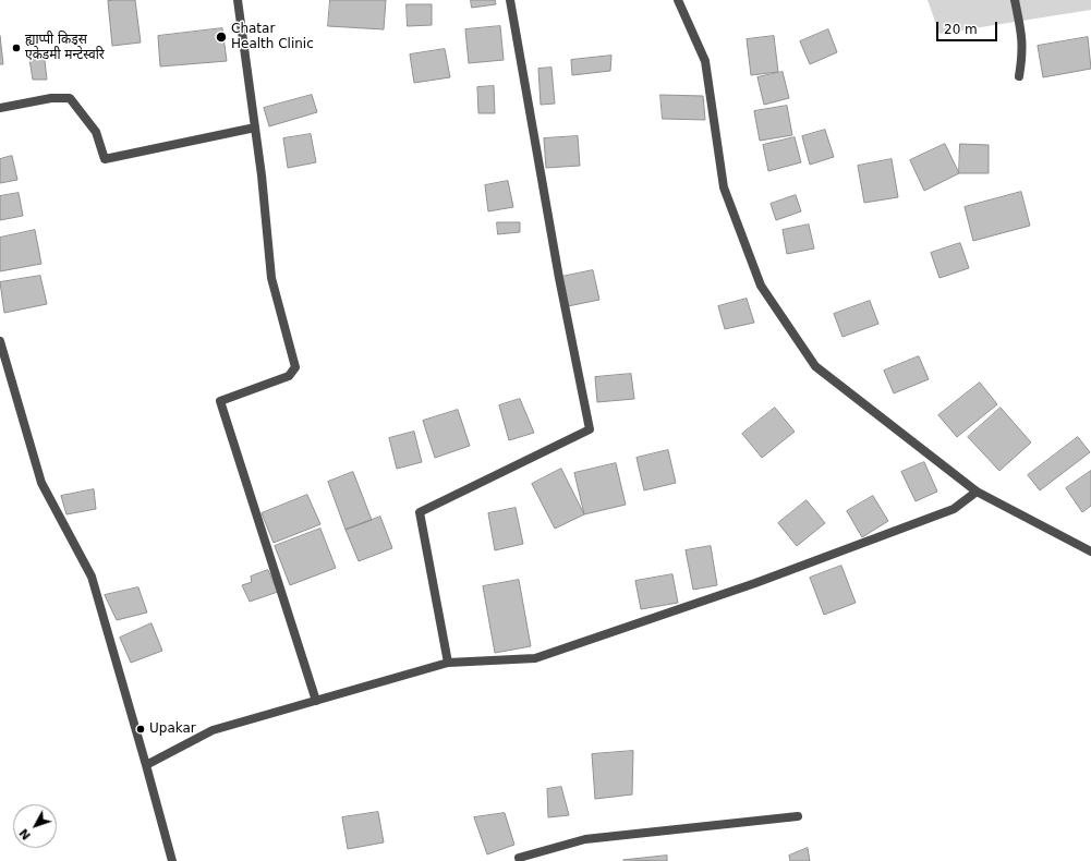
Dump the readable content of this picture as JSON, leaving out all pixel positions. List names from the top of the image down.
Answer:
{
  "places": ["Chatar Health Clinic", "ह्याप्पी किड्स एकेडमी मन्टेस्वरि", "Upakar"],
  "scale_bar": "20 m",
  "north": "bottom left"
}
